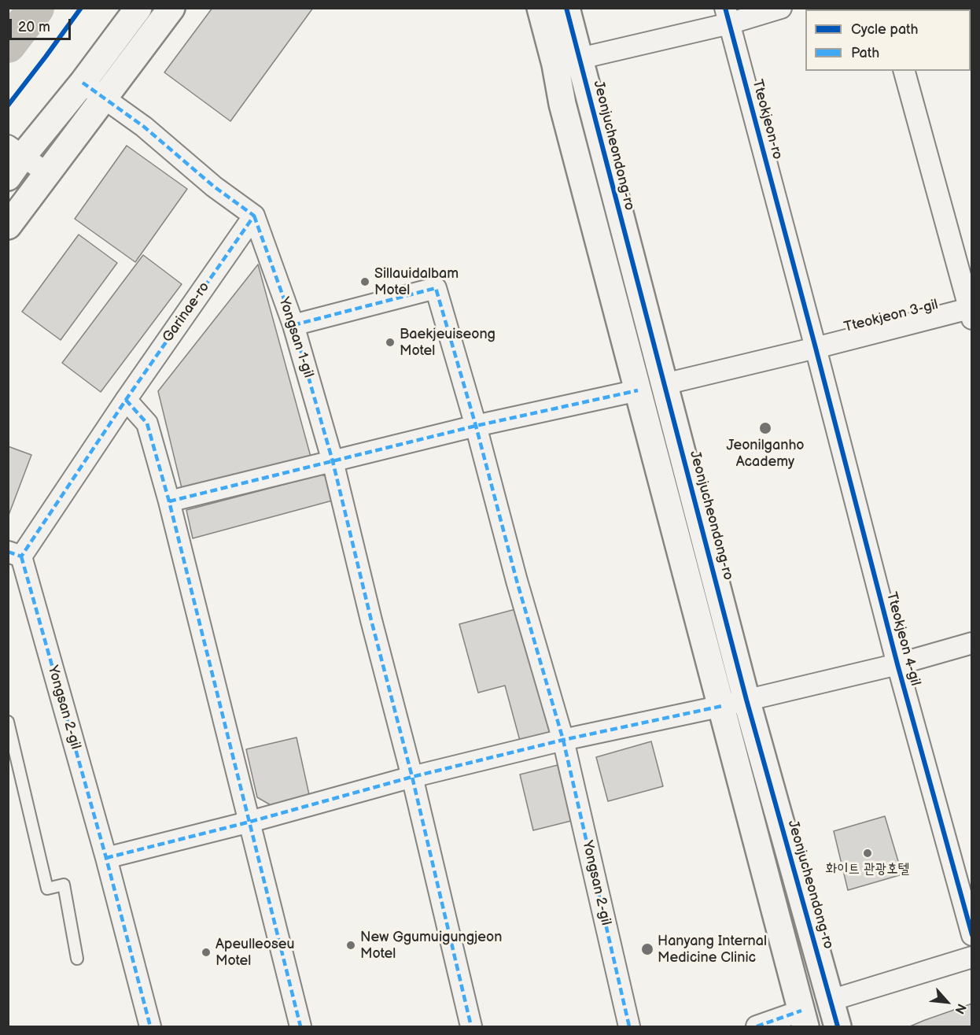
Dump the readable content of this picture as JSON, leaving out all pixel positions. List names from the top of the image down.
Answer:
{
  "streets": {
    "street": [
      "Tteokjeon-ro",
      "Jeonjucheondong-ro",
      "Garinae-ro",
      "Tteokjeon 3-gil",
      "Yongsan 1-gil",
      "Tteokjeon 4-gil",
      "Yongsan 2-gil"
    ]
  },
  "crossings": [
    ["Tteokjeon-ro", "Tteokjeon 3-gil"],
    ["Tteokjeon-ro", "Tteokjeon 4-gil"],
    ["Jeonjucheondong-ro", "Tteokjeon 3-gil"],
    ["Jeonjucheondong-ro", "Tteokjeon 4-gil"],
    ["Garinae-ro", "Yongsan 1-gil"],
    ["Garinae-ro", "Yongsan 2-gil"],
    ["Tteokjeon 3-gil", "Tteokjeon 4-gil"]
  ],
  "places": [
    "Sillauidalbam Motel",
    "Baekjeuiseong Motel",
    "Jeonilganho Academy",
    "화이트 관광호텔",
    "New Ggumuigungjeon Motel",
    "Hanyang Internal Medicine Clinic",
    "Apeulleoseu Motel"
  ],
  "legend": ["Cycle path", "Path"],
  "scale_bar": "20 m",
  "north": "bottom right"
}
